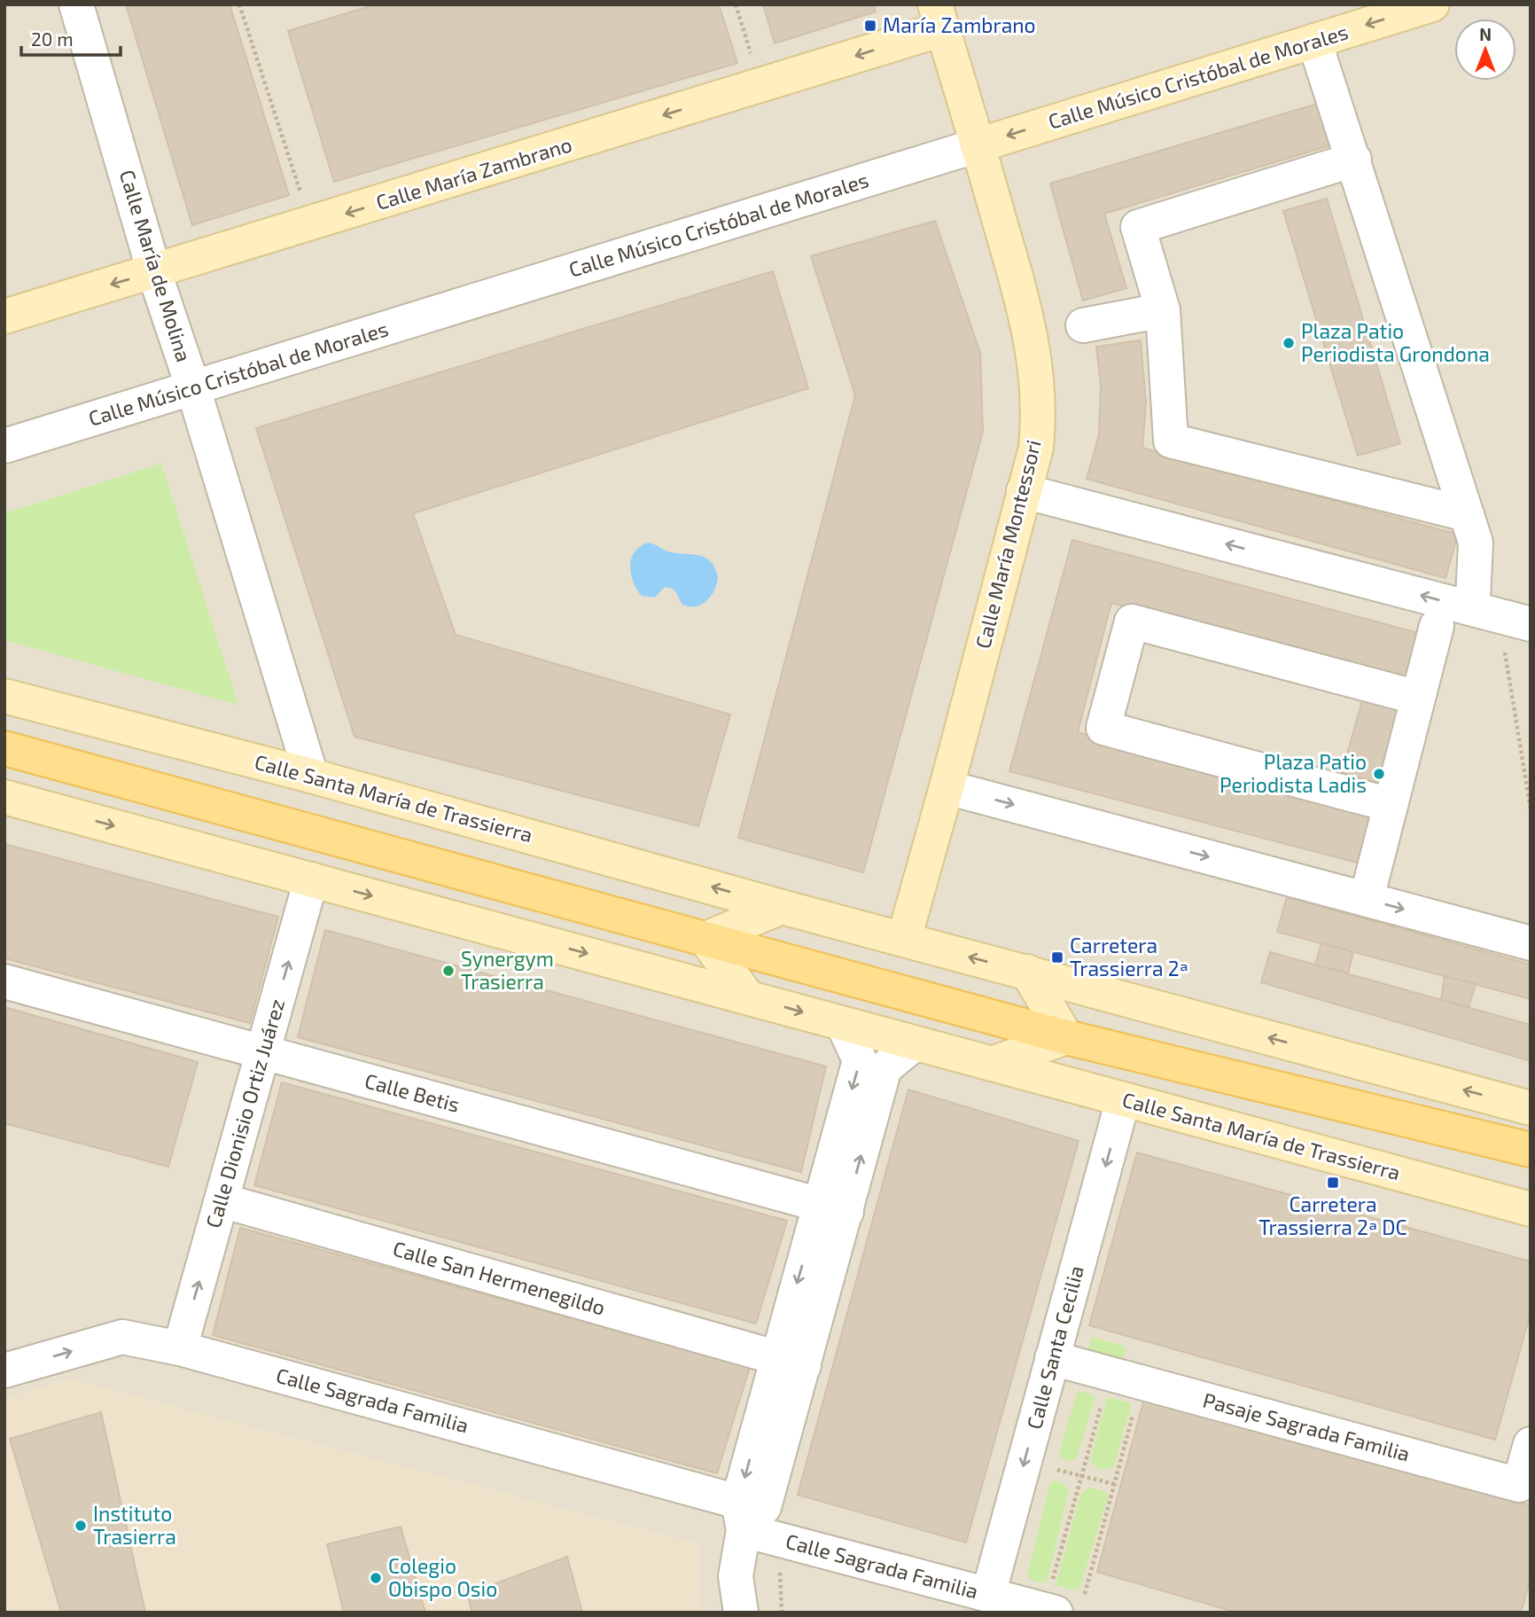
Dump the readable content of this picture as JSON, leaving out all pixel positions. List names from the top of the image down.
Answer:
{
  "streets": {
    "main road": [
      "Calle Músico Cristóbal de Morales",
      "Calle María Zambrano",
      "Calle María Montessori",
      "Calle Santa María de Trassierra"
    ],
    "street": [
      "Calle María de Molina",
      "Calle Betis",
      "Calle Dionisio Ortiz Juárez",
      "Calle San Hermenegildo",
      "Calle Santa Cecilia",
      "Calle Sagrada Familia",
      "Pasaje Sagrada Familia"
    ]
  },
  "crossings": [
    ["Calle Músico Cristóbal de Morales", "Calle María de Molina"],
    ["Calle Músico Cristóbal de Morales", "Calle María Montessori"],
    ["Calle María Zambrano", "Calle María de Molina"],
    ["Calle María Zambrano", "Calle María Montessori"],
    ["Calle María de Molina", "Calle Santa María de Trassierra"],
    ["Calle María Montessori", "Calle Santa María de Trassierra"],
    ["Calle Santa María de Trassierra", "Calle Dionisio Ortiz Juárez"],
    ["Calle Santa María de Trassierra", "Calle Santa Cecilia"],
    ["Calle Betis", "Calle Dionisio Ortiz Juárez"],
    ["Calle Dionisio Ortiz Juárez", "Calle San Hermenegildo"],
    ["Calle Dionisio Ortiz Juárez", "Calle Sagrada Familia"],
    ["Calle Santa Cecilia", "Calle Sagrada Familia"],
    ["Calle Santa Cecilia", "Pasaje Sagrada Familia"]
  ],
  "one_way": ["Calle María Zambrano", "Calle Dionisio Ortiz Juárez"],
  "places": {
    "transit": ["María Zambrano", "Carretera Trassierra 2ª", "Carretera Trassierra 2ª DC"],
    "other": [
      "Plaza Patio Periodista Grondona",
      "Plaza Patio Periodista Ladis",
      "Synergym Trasierra",
      "Instituto Trasierra",
      "Colegio Obispo Osio"
    ]
  },
  "scale_bar": "20 m",
  "north": "top"
}
